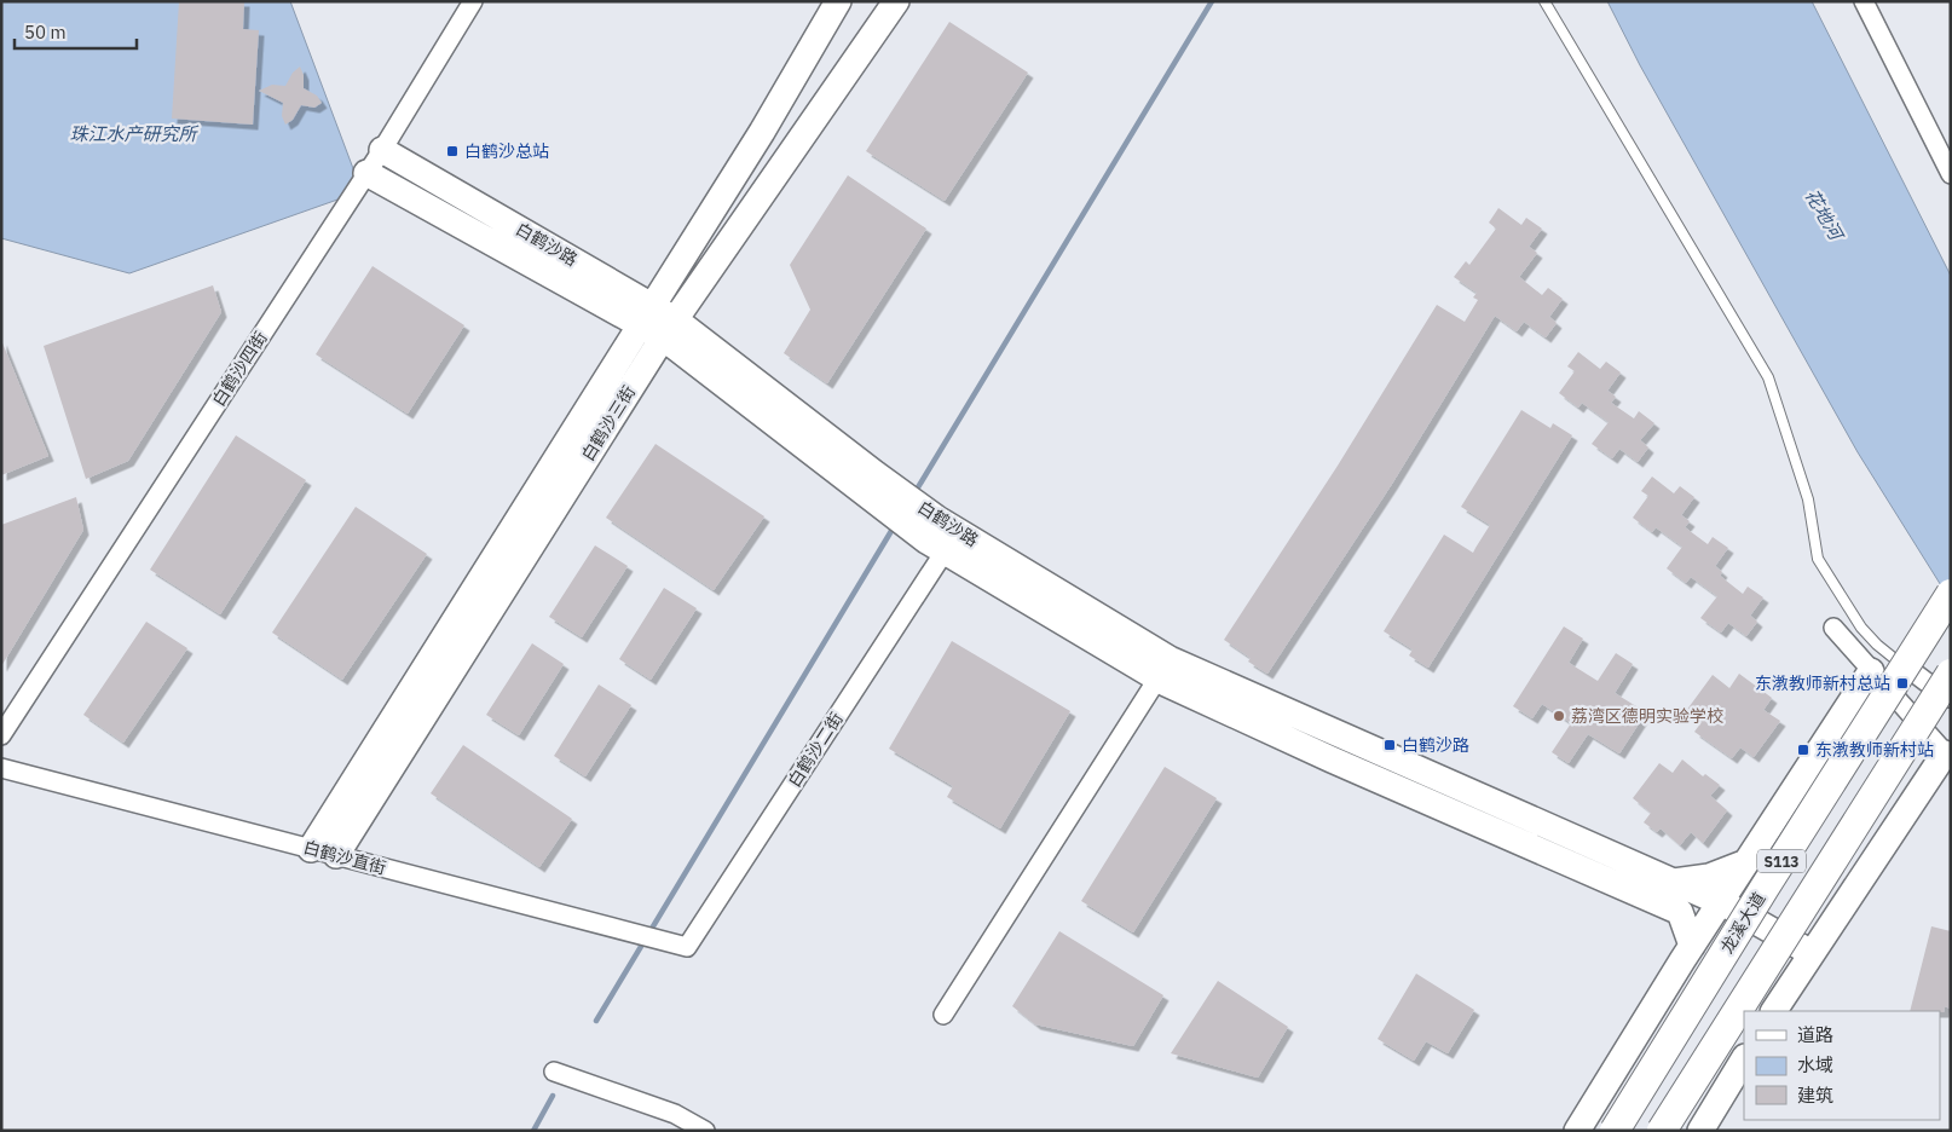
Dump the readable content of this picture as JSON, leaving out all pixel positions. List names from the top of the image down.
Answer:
{
  "streets": {
    "main road": ["S113", "龙溪大道"],
    "street": [
      "白鹤沙路",
      "白鹤沙四街",
      "白鹤沙三街",
      "白鹤沙二街",
      "白鹤沙直街"
    ]
  },
  "crossings": [
    ["白鹤沙路", "白鹤沙四街"],
    ["白鹤沙路", "白鹤沙三街"],
    ["白鹤沙路", "白鹤沙二街"],
    ["白鹤沙三街", "白鹤沙直街"],
    ["白鹤沙二街", "白鹤沙直街"]
  ],
  "water": ["珠江水产研究所", "花地河"],
  "places": {
    "transit": [
      "白鹤沙总站",
      "东漖教师新村总站",
      "白鹤沙路",
      "东漖教师新村站"
    ],
    "other": ["荔湾区德明实验学校"]
  },
  "legend": ["道路", "水域", "建筑"],
  "scale_bar": "50 m"
}
